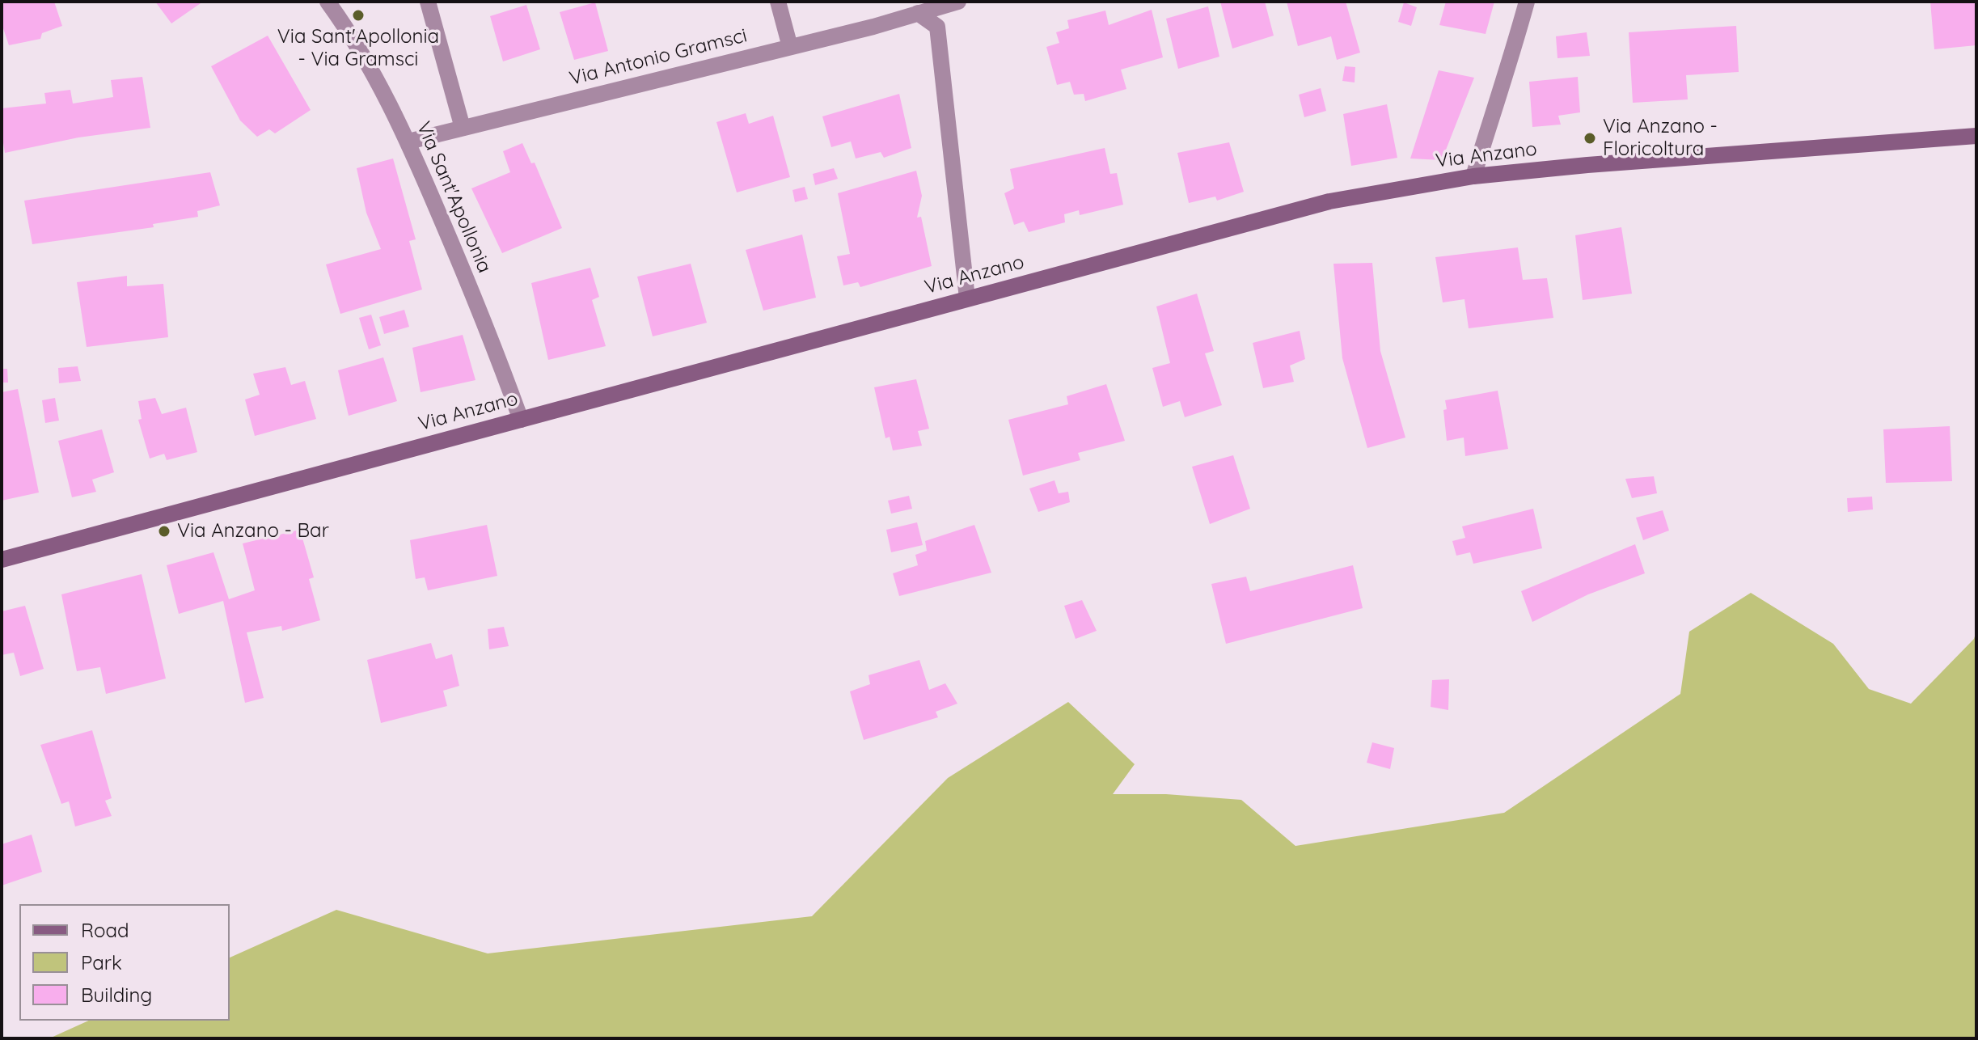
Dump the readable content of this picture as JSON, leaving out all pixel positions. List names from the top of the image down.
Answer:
{
  "streets": {
    "main road": ["Via Anzano"],
    "street": ["Via Antonio Gramsci", "Via Sant'Apollonia"]
  },
  "crossings": [
    ["Via Antonio Gramsci", "Via Sant'Apollonia"],
    ["Via Anzano", "Via Sant'Apollonia"]
  ],
  "places": ["Via Sant'Apollonia - Via Gramsci", "Via Anzano - Floricoltura", "Via Anzano - Bar"],
  "legend": ["Road", "Park", "Building"]
}
